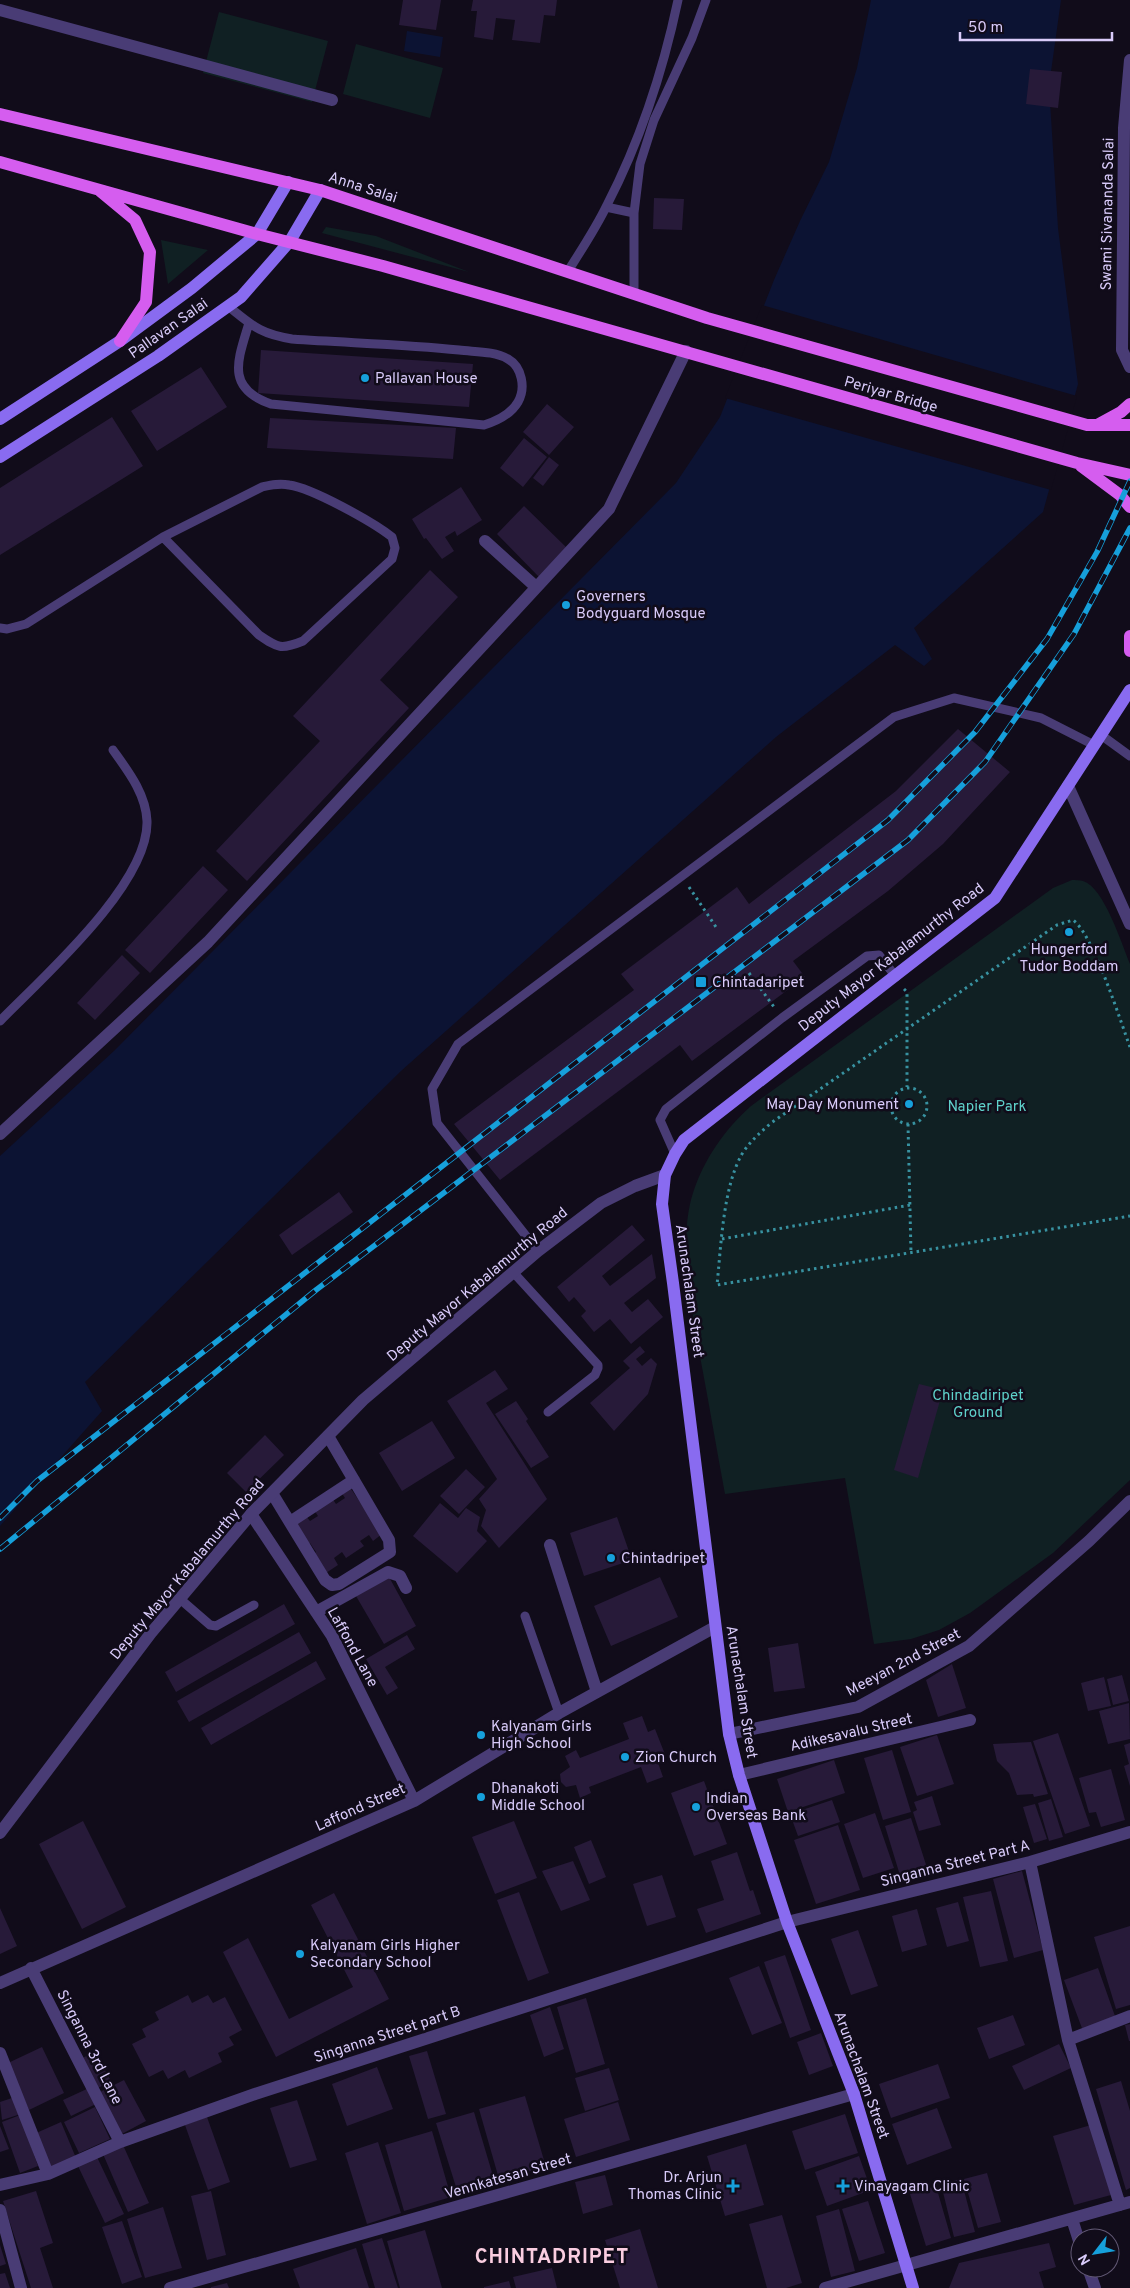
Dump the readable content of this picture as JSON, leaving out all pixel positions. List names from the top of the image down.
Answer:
{
  "streets": {
    "main road": [
      "Anna Salai",
      "Pallavan Salai",
      "Periyar Bridge",
      "Deputy Mayor Kabalamurthy Road",
      "Arunachalam Street"
    ],
    "street": [
      "Swami Sivananda Salai",
      "Laffond Lane",
      "Meeyan 2nd Street",
      "Adikesavalu Street",
      "Laffond Street",
      "Singanna Street Part A",
      "Singanna Street part B",
      "Singanna 3rd Lane",
      "Vennkatesan Street"
    ]
  },
  "crossings": [
    ["Anna Salai", "Pallavan Salai"],
    ["Anna Salai", "Periyar Bridge"],
    ["Deputy Mayor Kabalamurthy Road", "Arunachalam Street"],
    ["Deputy Mayor Kabalamurthy Road", "Laffond Lane"],
    ["Arunachalam Street", "Meeyan 2nd Street"],
    ["Arunachalam Street", "Adikesavalu Street"],
    ["Arunachalam Street", "Laffond Street"],
    ["Arunachalam Street", "Singanna Street Part A"],
    ["Arunachalam Street", "Singanna Street part B"],
    ["Arunachalam Street", "Vennkatesan Street"],
    ["Laffond Lane", "Laffond Street"],
    ["Laffond Street", "Singanna 3rd Lane"],
    ["Singanna Street Part A", "Singanna Street part B"],
    ["Singanna Street part B", "Singanna 3rd Lane"]
  ],
  "districts": ["CHINTADRIPET"],
  "parks": ["Napier Park", "Chindadiripet Ground"],
  "places": {
    "other": [
      "Pallavan House",
      "Governers Bodyguard Mosque",
      "Hungerford Tudor Boddam",
      "May Day Monument",
      "Chintadripet",
      "Kalyanam Girls High School",
      "Zion Church",
      "Dhanakoti Middle School",
      "Indian Overseas Bank",
      "Kalyanam Girls Higher Secondary School"
    ],
    "transit": ["Chintadaripet"],
    "health": ["Dr. Arjun Thomas Clinic", "Vinayagam Clinic"]
  },
  "scale_bar": "50 m",
  "north": "bottom left"
}
